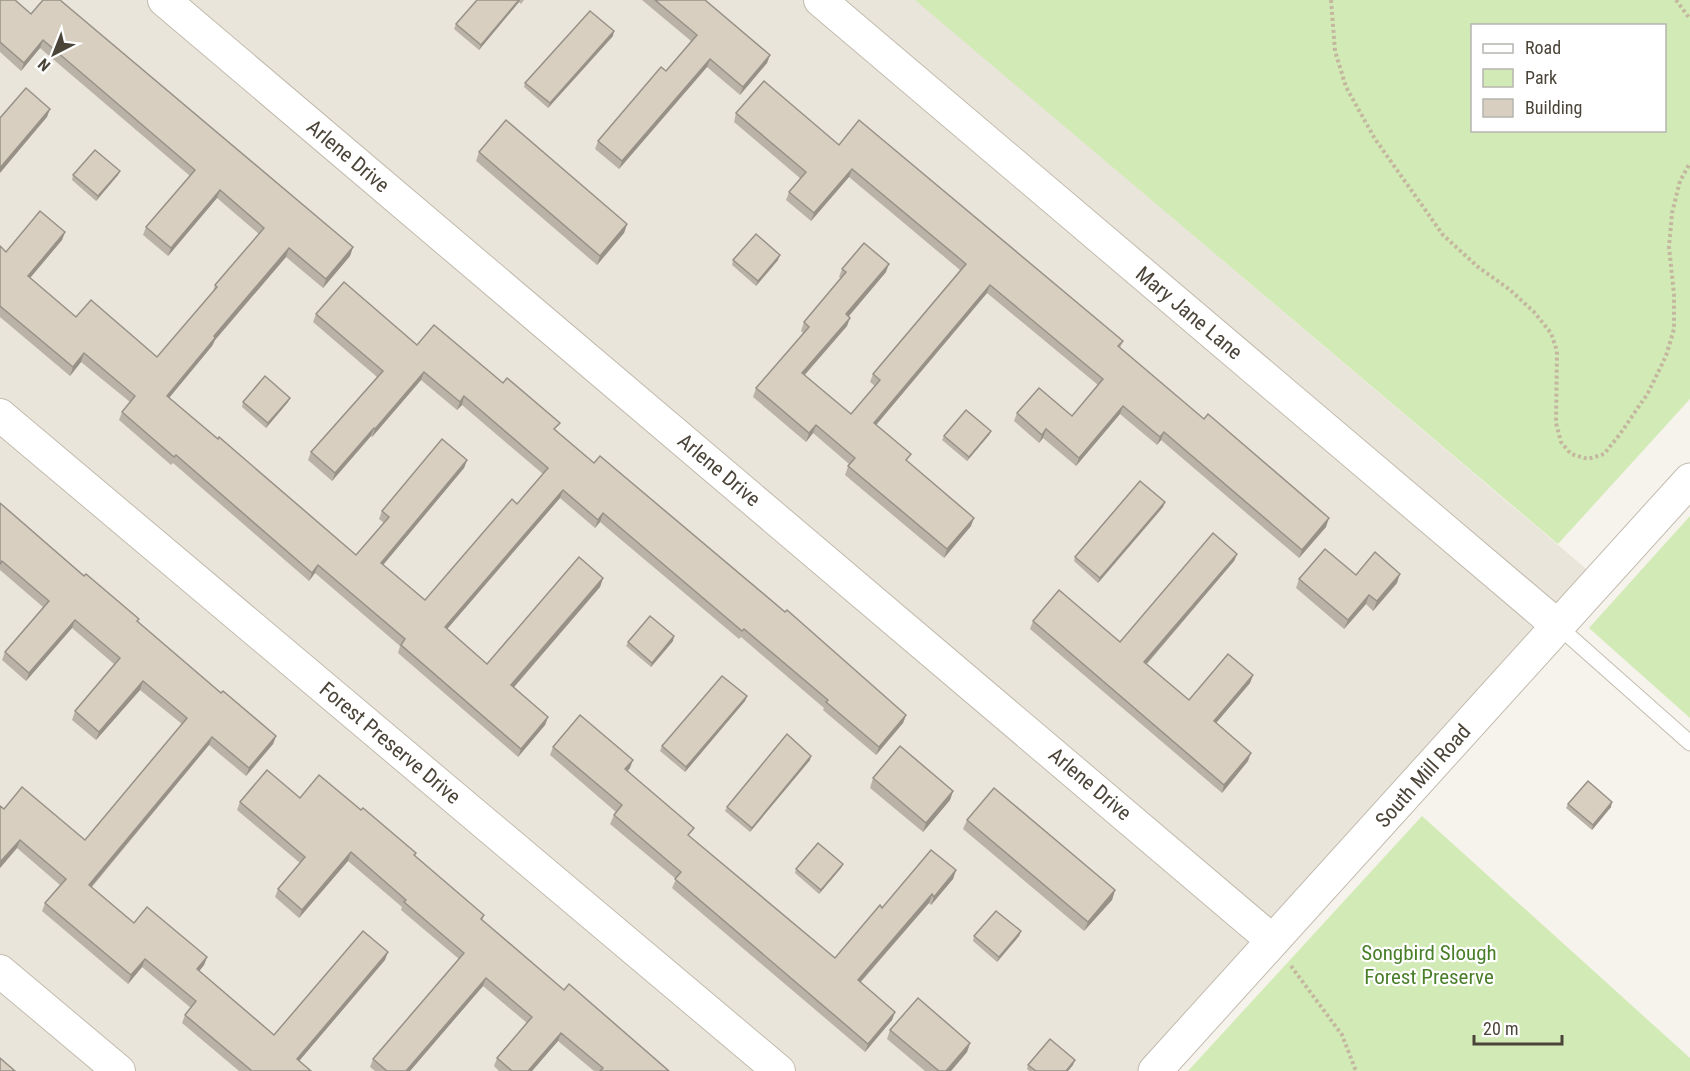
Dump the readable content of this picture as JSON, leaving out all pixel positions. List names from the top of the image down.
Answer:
{
  "streets": {
    "street": [
      "Arlene Drive",
      "Mary Jane Lane",
      "Forest Preserve Drive",
      "South Mill Road"
    ]
  },
  "crossings": [
    ["Arlene Drive", "South Mill Road"],
    ["Mary Jane Lane", "South Mill Road"]
  ],
  "parks": ["Songbird Slough Forest Preserve"],
  "legend": ["Road", "Park", "Building"],
  "scale_bar": "20 m",
  "north": "bottom left"
}
